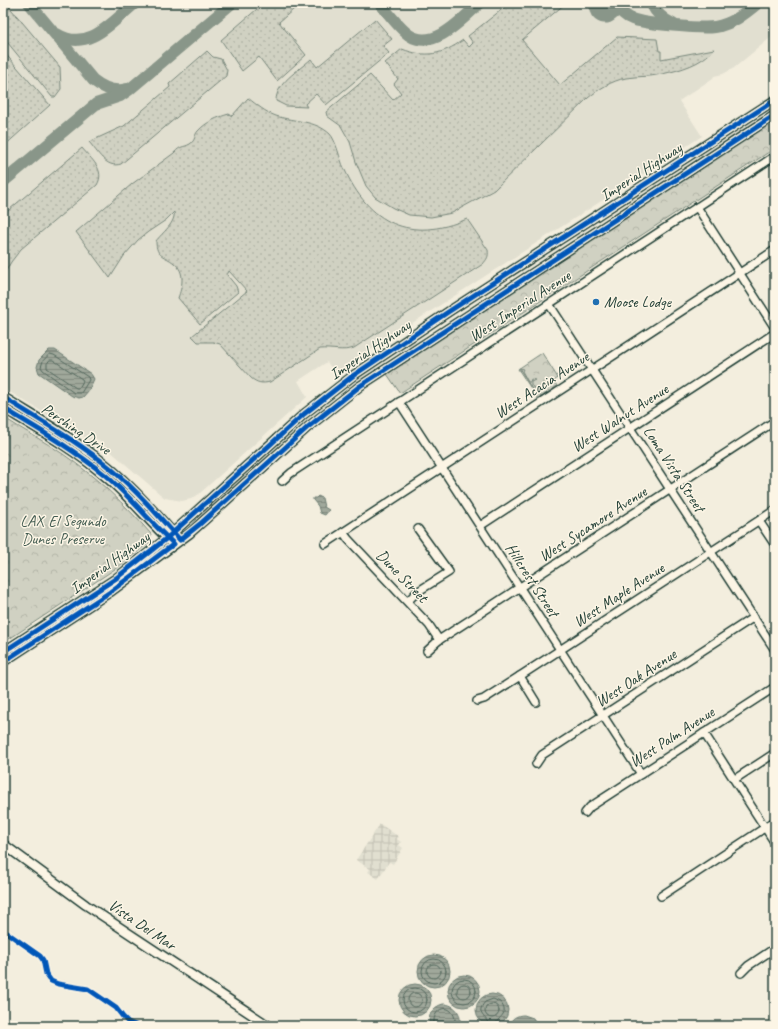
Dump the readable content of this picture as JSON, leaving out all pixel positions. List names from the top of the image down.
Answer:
{
  "streets": {
    "main road": ["Imperial Highway", "Pershing Drive", "Vista Del Mar"],
    "street": [
      "West Imperial Avenue",
      "West Acacia Avenue",
      "West Walnut Avenue",
      "Loma Vista Street",
      "West Sycamore Avenue",
      "Dune Street",
      "Hillcrest Street",
      "West Maple Avenue",
      "West Oak Avenue",
      "West Palm Avenue"
    ]
  },
  "crossings": [
    ["Imperial Highway", "Pershing Drive"],
    ["West Imperial Avenue", "Loma Vista Street"],
    ["West Imperial Avenue", "Hillcrest Street"],
    ["West Acacia Avenue", "Loma Vista Street"],
    ["West Acacia Avenue", "Dune Street"],
    ["West Acacia Avenue", "Hillcrest Street"],
    ["West Walnut Avenue", "Loma Vista Street"],
    ["West Walnut Avenue", "Hillcrest Street"],
    ["Loma Vista Street", "West Sycamore Avenue"],
    ["Loma Vista Street", "West Maple Avenue"],
    ["Loma Vista Street", "West Oak Avenue"],
    ["West Sycamore Avenue", "Dune Street"],
    ["West Sycamore Avenue", "Hillcrest Street"],
    ["Hillcrest Street", "West Maple Avenue"],
    ["Hillcrest Street", "West Oak Avenue"],
    ["Hillcrest Street", "West Palm Avenue"]
  ],
  "parks": ["LAX El Segundo Dunes Preserve"],
  "places": ["Moose Lodge"]
}
